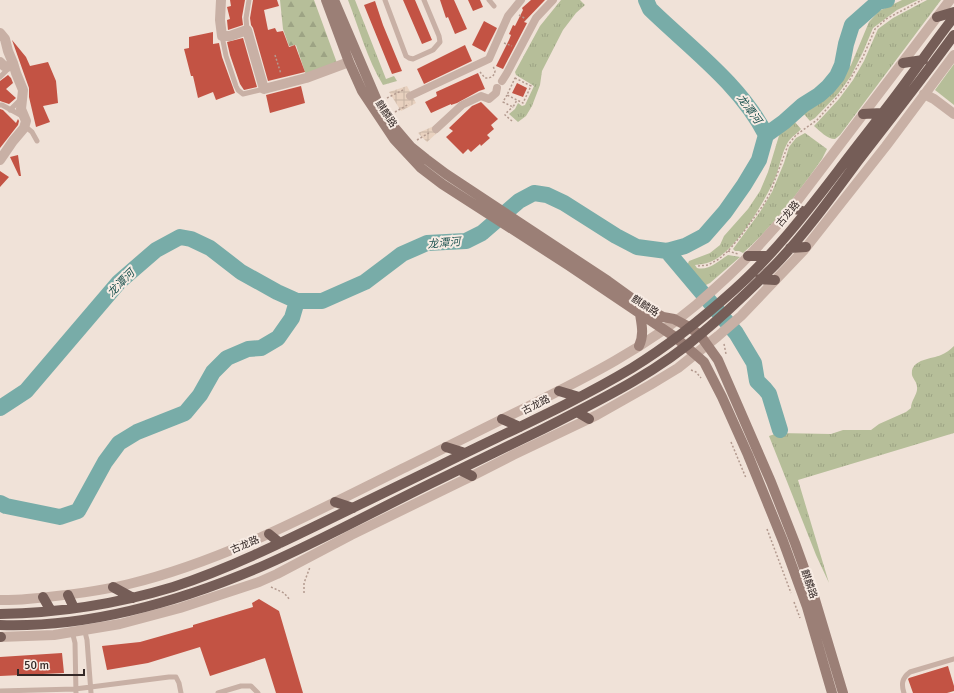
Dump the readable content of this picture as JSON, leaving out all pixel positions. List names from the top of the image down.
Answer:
{
  "streets": {
    "main road": ["麒麟路", "古龙路"]
  },
  "crossings": [
    ["麒麟路", "古龙路"]
  ],
  "water": ["龙潭河"],
  "scale_bar": "50 m"
}
